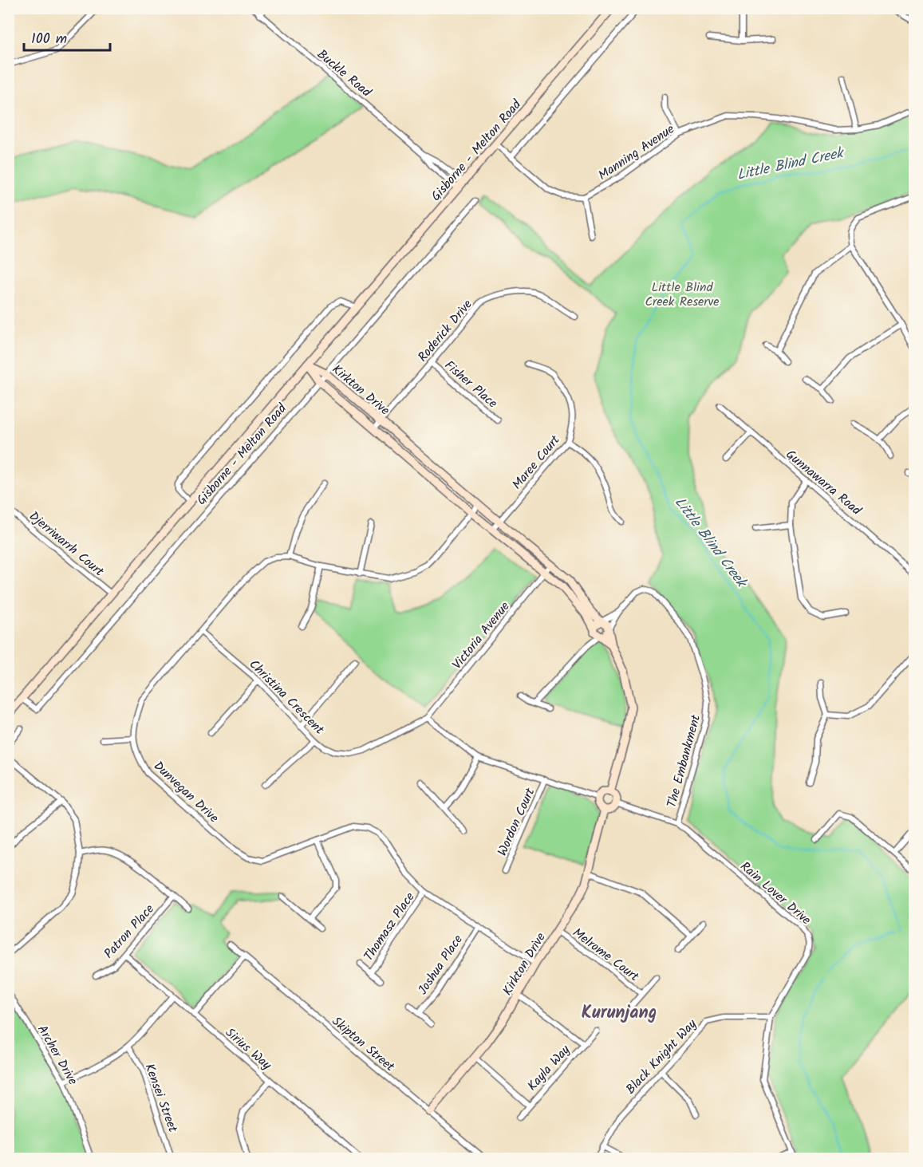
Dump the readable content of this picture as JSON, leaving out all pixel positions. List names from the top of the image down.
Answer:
{
  "streets": {
    "street": [
      "Buckle Road",
      "Gisborne - Melton Road",
      "Manning Avenue",
      "Roderick Drive",
      "Fisher Place",
      "Kirkton Drive",
      "Maree Court",
      "Gunnawarra Road",
      "Djerriwarrh Court",
      "Victoria Avenue",
      "Christina Crescent",
      "The Embankment",
      "Dunvegan Drive",
      "Wordon Court",
      "Rain Lover Drive",
      "Thomasz Place",
      "Patron Place",
      "Melrome Court",
      "Joshua Place",
      "Skipton Street",
      "Sirius Way",
      "Archer Drive",
      "Black Knight Way",
      "Kayla Way",
      "Kensei Street"
    ]
  },
  "crossings": [
    ["Buckle Road", "Gisborne - Melton Road"],
    ["Gisborne - Melton Road", "Kirkton Drive"],
    ["Gisborne - Melton Road", "Djerriwarrh Court"],
    ["Roderick Drive", "Fisher Place"],
    ["Roderick Drive", "Kirkton Drive"],
    ["Kirkton Drive", "Maree Court"],
    ["Kirkton Drive", "Victoria Avenue"],
    ["Kirkton Drive", "The Embankment"],
    ["Kirkton Drive", "Dunvegan Drive"],
    ["Kirkton Drive", "Melrome Court"],
    ["Kirkton Drive", "Skipton Street"],
    ["Kirkton Drive", "Kayla Way"],
    ["Victoria Avenue", "Christina Crescent"],
    ["Christina Crescent", "Dunvegan Drive"],
    ["The Embankment", "Rain Lover Drive"],
    ["Dunvegan Drive", "Thomasz Place"],
    ["Dunvegan Drive", "Joshua Place"],
    ["Rain Lover Drive", "Black Knight Way"],
    ["Patron Place", "Sirius Way"]
  ],
  "districts": ["Kurunjang"],
  "water": ["Little Blind Creek"],
  "parks": ["Little Blind Creek Reserve"],
  "scale_bar": "100 m"
}
